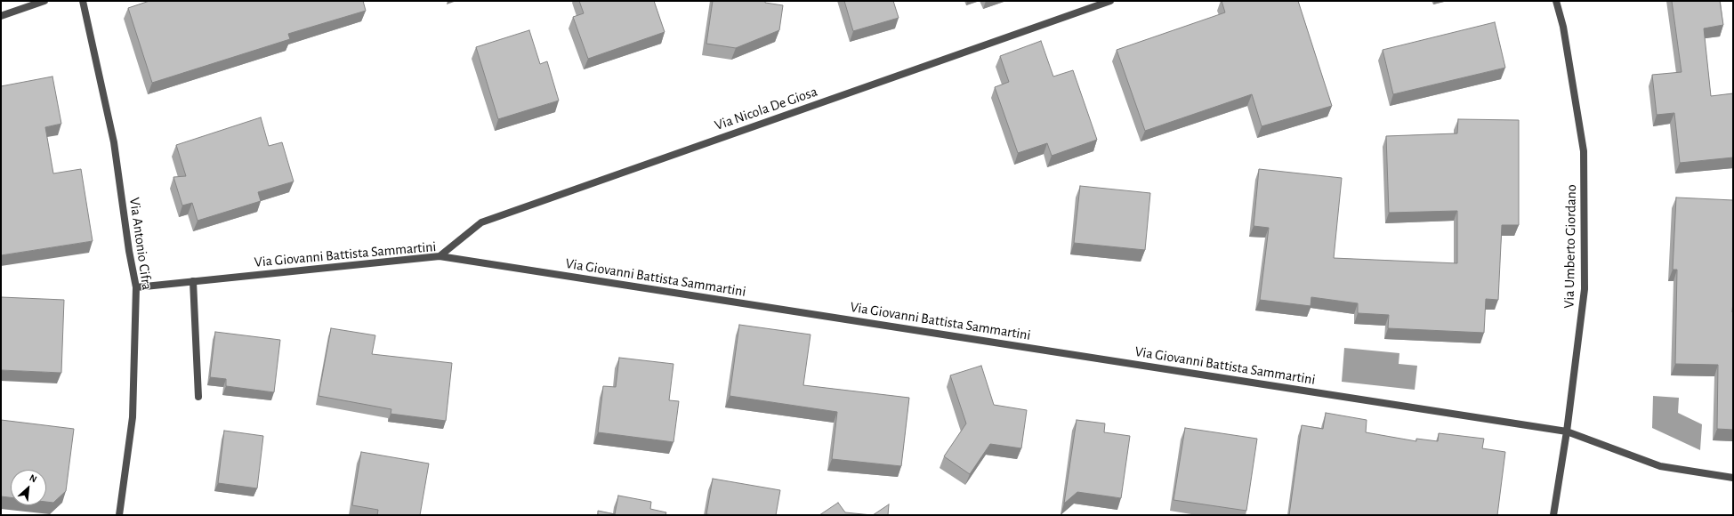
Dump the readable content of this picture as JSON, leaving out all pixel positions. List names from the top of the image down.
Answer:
{
  "streets": {
    "street": [
      "Via Nicola De Giosa",
      "Via Antonio Cifra",
      "Via Umberto Giordano",
      "Via Giovanni Battista Sammartini"
    ]
  },
  "crossings": [
    ["Via Nicola De Giosa", "Via Giovanni Battista Sammartini"],
    ["Via Antonio Cifra", "Via Giovanni Battista Sammartini"],
    ["Via Umberto Giordano", "Via Giovanni Battista Sammartini"]
  ],
  "north": "top right"
}
